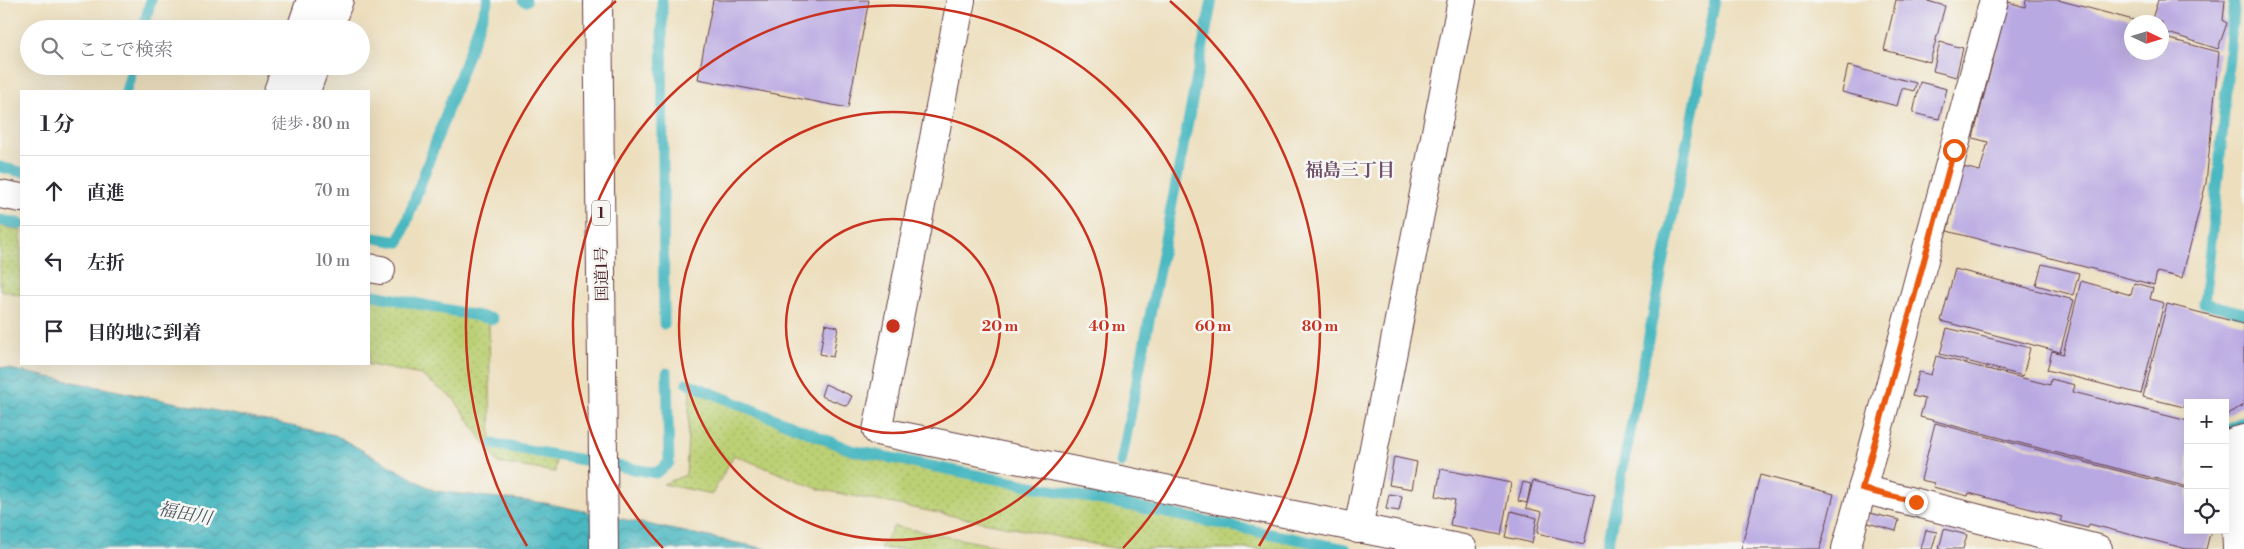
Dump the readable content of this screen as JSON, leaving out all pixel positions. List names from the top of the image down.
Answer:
{
  "streets": {
    "main road": ["1", "国道1号"]
  },
  "districts": ["福島三丁目"],
  "water": ["福田川"],
  "north": "right",
  "page": {
    "search": "ここで検索",
    "heading": ["1 分", "徒歩 · 80 m"],
    "list": [
      ["直進", "70 m"],
      ["左折", "10 m"],
      "目的地に到着"
    ],
    "map_buttons": ["+", "−"]
  },
  "rings": [
    "20 m",
    "40 m",
    "60 m",
    "80 m"
  ]
}
